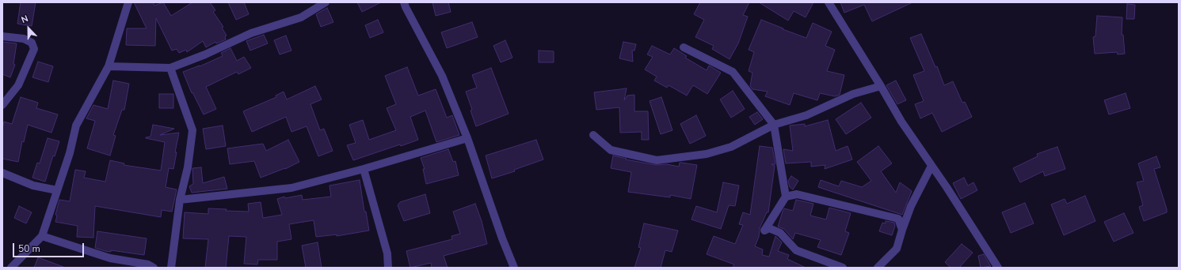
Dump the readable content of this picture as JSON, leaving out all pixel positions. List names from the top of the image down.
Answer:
{
  "scale_bar": "50 m",
  "north": "top"
}
